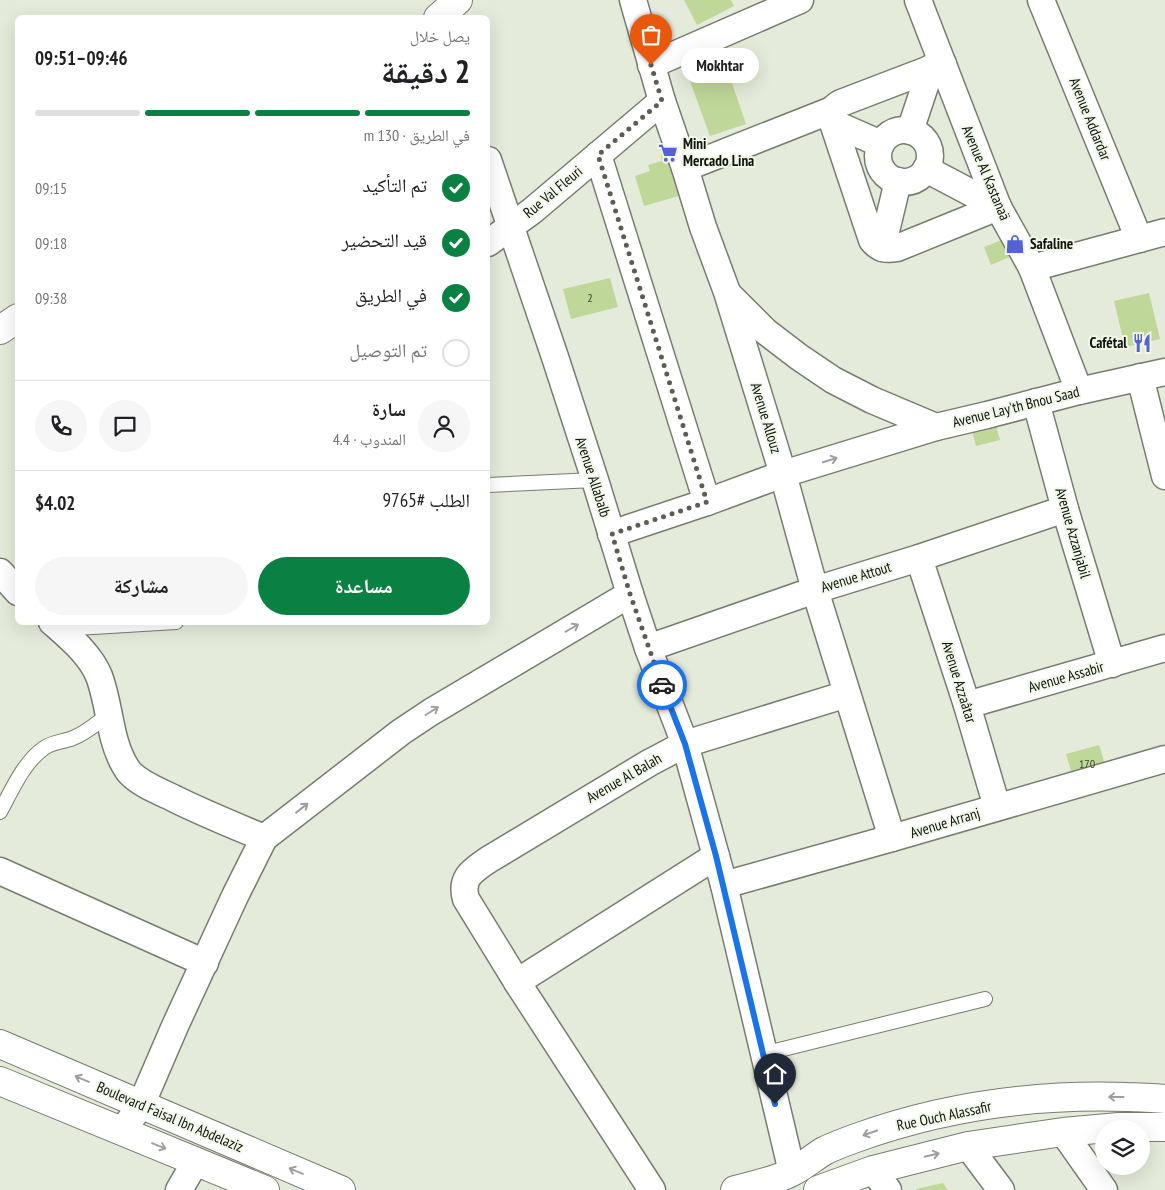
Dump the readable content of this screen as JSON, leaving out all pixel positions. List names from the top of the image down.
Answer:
{
  "streets": {
    "street": [
      "Avenue Addardar",
      "Avenue Al Kastanaä",
      "Rue Val Fleuri",
      "Avenue Lay'th Bnou Saad",
      "Avenue Allouz",
      "Avenue Allabalb",
      "Avenue Azzanjabil",
      "Avenue Attout",
      "Avenue Assabir",
      "Avenue Azzaâtar",
      "Avenue Al Balah",
      "Avenue Arranj",
      "Rue Ouch Alassafir",
      "Boulevard Faisal Ibn Abdelaziz"
    ]
  },
  "crossings": [
    ["Avenue Al Kastanaä", "Avenue Lay'th Bnou Saad"],
    ["Rue Val Fleuri", "Avenue Allouz"],
    ["Rue Val Fleuri", "Avenue Allabalb"],
    ["Avenue Lay'th Bnou Saad", "Avenue Allouz"],
    ["Avenue Lay'th Bnou Saad", "Avenue Azzanjabil"],
    ["Avenue Allouz", "Avenue Attout"],
    ["Avenue Allouz", "Avenue Al Balah"],
    ["Avenue Allouz", "Avenue Arranj"],
    ["Avenue Allabalb", "Avenue Attout"],
    ["Avenue Allabalb", "Avenue Al Balah"],
    ["Avenue Allabalb", "Avenue Arranj"],
    ["Avenue Allabalb", "Rue Ouch Alassafir"],
    ["Avenue Azzanjabil", "Avenue Attout"],
    ["Avenue Azzanjabil", "Avenue Assabir"],
    ["Avenue Attout", "Avenue Azzaâtar"],
    ["Avenue Assabir", "Avenue Azzaâtar"],
    ["Avenue Azzaâtar", "Avenue Arranj"]
  ],
  "places": {
    "other": ["Mokhtar"],
    "supermarket": ["Mini Mercado Lina"],
    "shop": ["Safaline"],
    "restaurant": ["Cafétal"]
  },
  "house_numbers": ["2", "170"],
  "page": {
    "heading": ["2 دقيقة", "يصل خلال", "09:46–09:51"],
    "panel": [
      "سارة",
      "المندوب · 4.4",
      "الطلب #9765",
      "$4.02"
    ],
    "bubble": "Mokhtar",
    "bar": "في الطريق · 130 m",
    "list": [
      ["تم التأكيد", "09:15"],
      ["قيد التحضير", "09:18"],
      ["في الطريق", "09:38"],
      "تم التوصيل"
    ],
    "buttons": ["مساعدة", "مشاركة"]
  }
}
